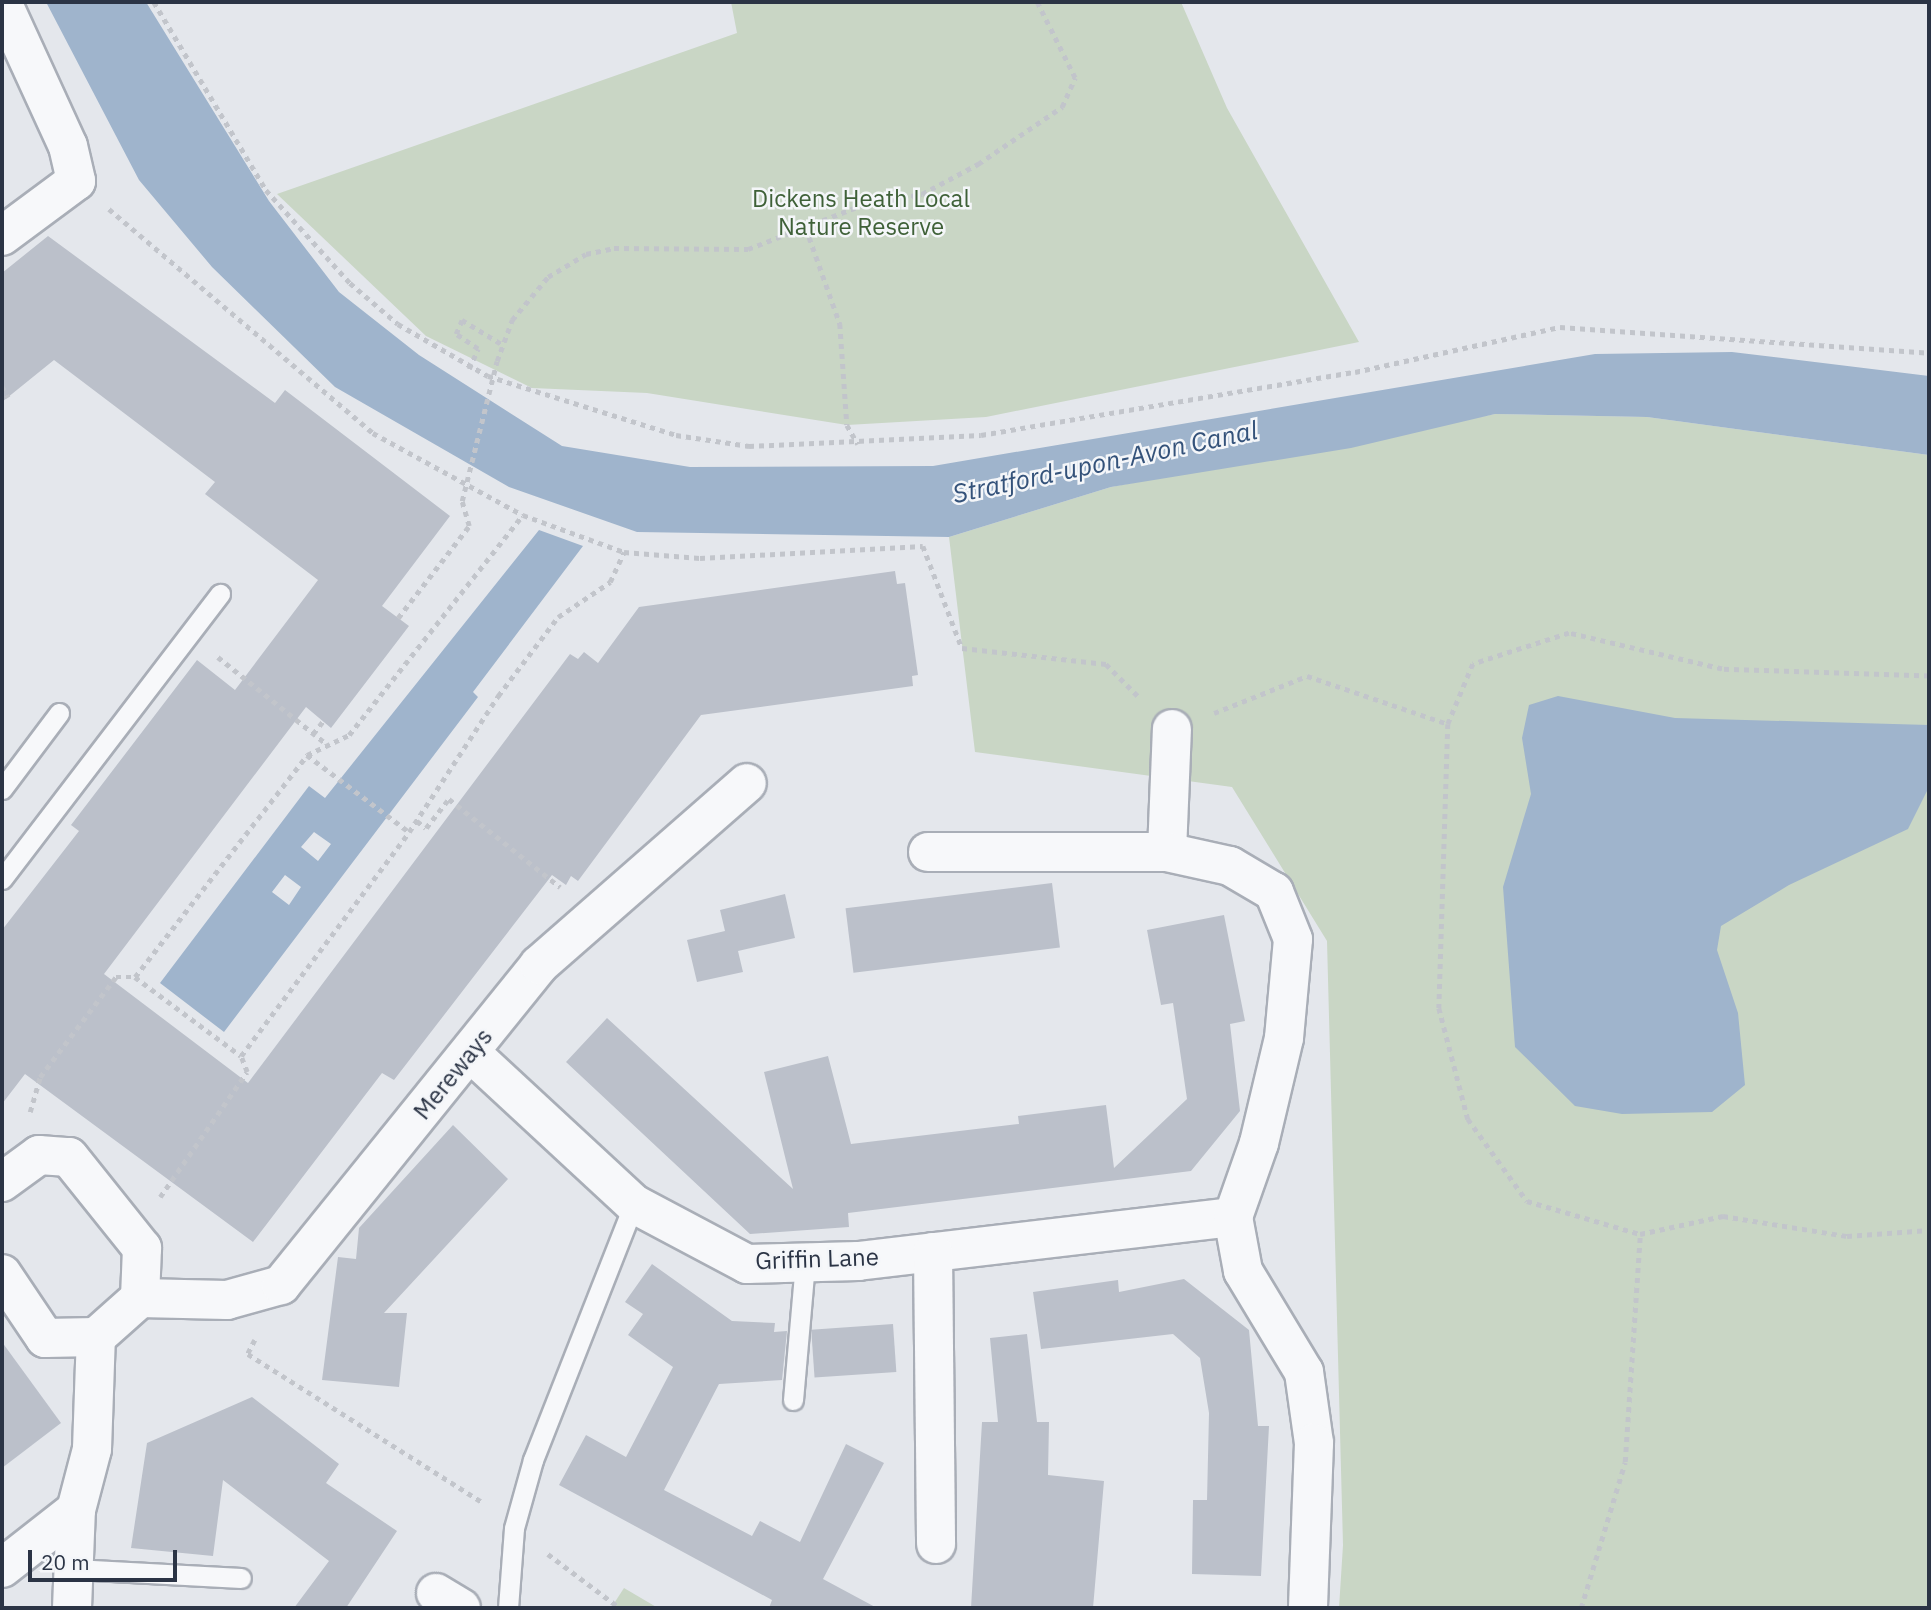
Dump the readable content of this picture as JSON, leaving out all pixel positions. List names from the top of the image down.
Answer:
{
  "streets": {
    "street": ["Mereways", "Griffin Lane"]
  },
  "crossings": [
    ["Mereways", "Griffin Lane"]
  ],
  "water": ["Stratford-upon-Avon Canal"],
  "parks": ["Dickens Heath Local Nature Reserve"],
  "scale_bar": "20 m"
}
